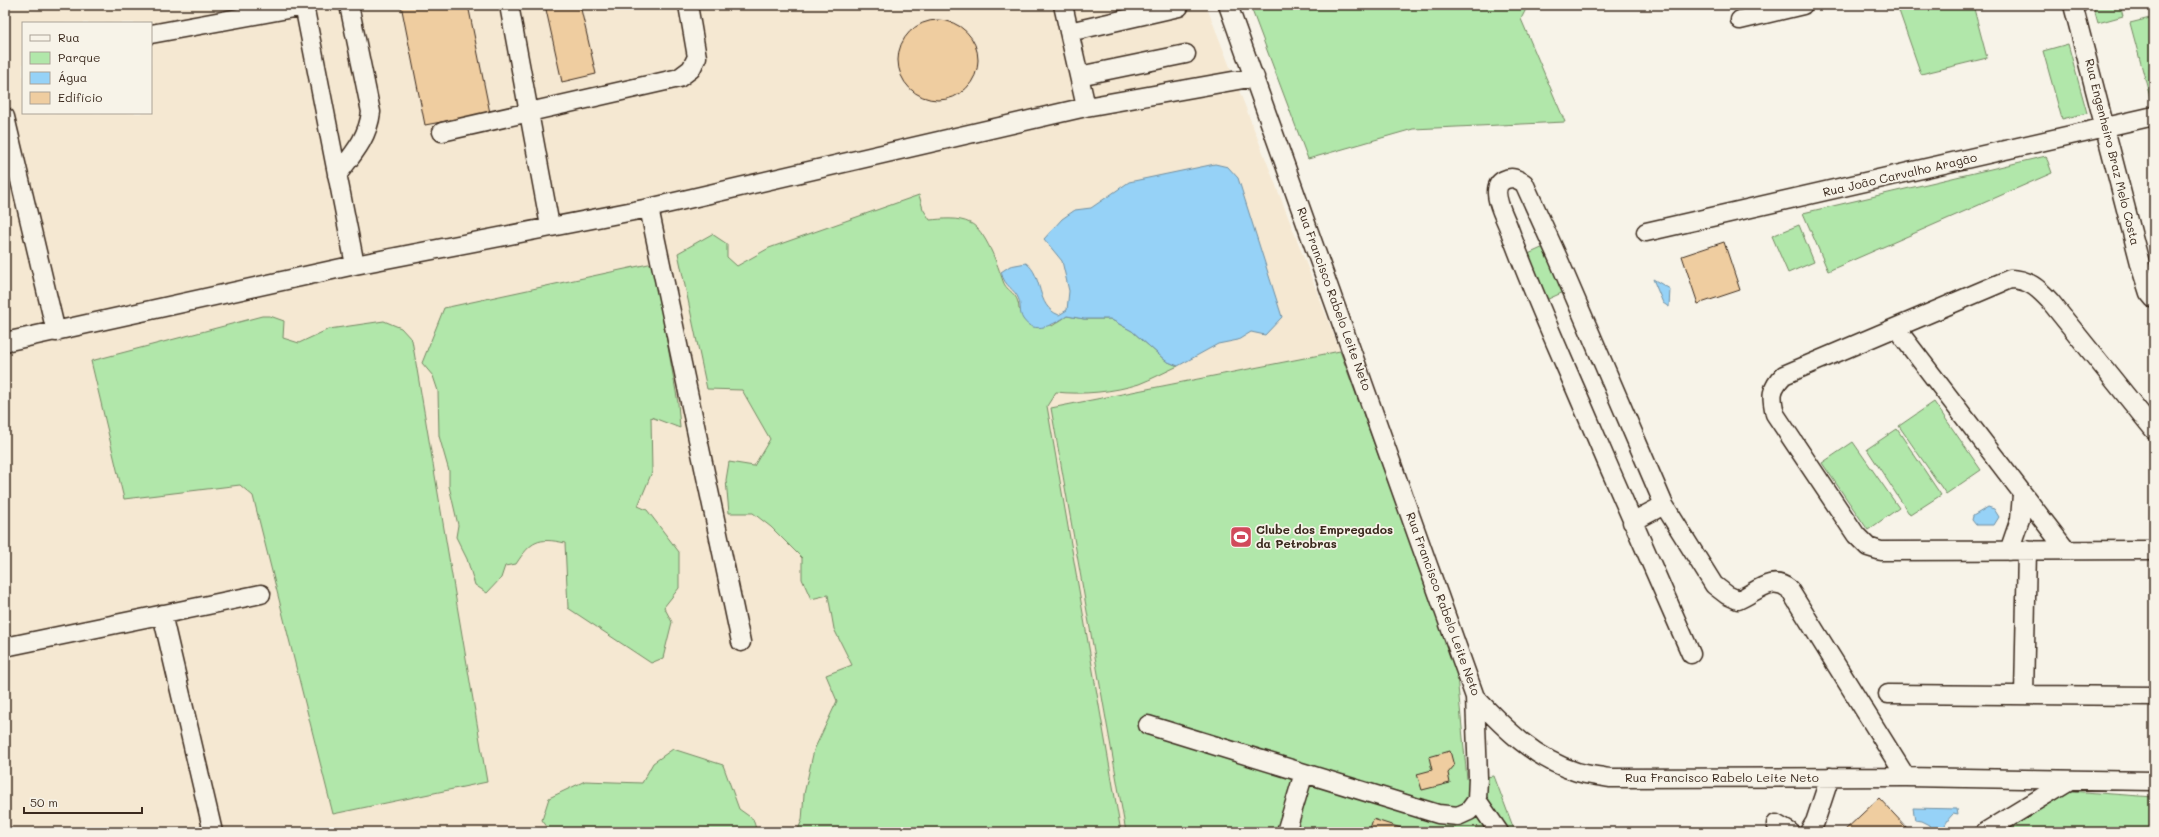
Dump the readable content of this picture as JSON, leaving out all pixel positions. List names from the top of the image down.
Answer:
{
  "streets": {
    "street": ["Rua Engenheiro Braz Melo Costa", "Rua João Carvalho Aragão", "Rua Francisco Rabelo Leite Neto"]
  },
  "crossings": [
    ["Rua Engenheiro Braz Melo Costa", "Rua João Carvalho Aragão"]
  ],
  "places": {
    "sports": ["Clube dos Empregados da Petrobras"]
  },
  "legend": [
    "Rua",
    "Parque",
    "Água",
    "Edifício"
  ],
  "scale_bar": "50 m"
}
